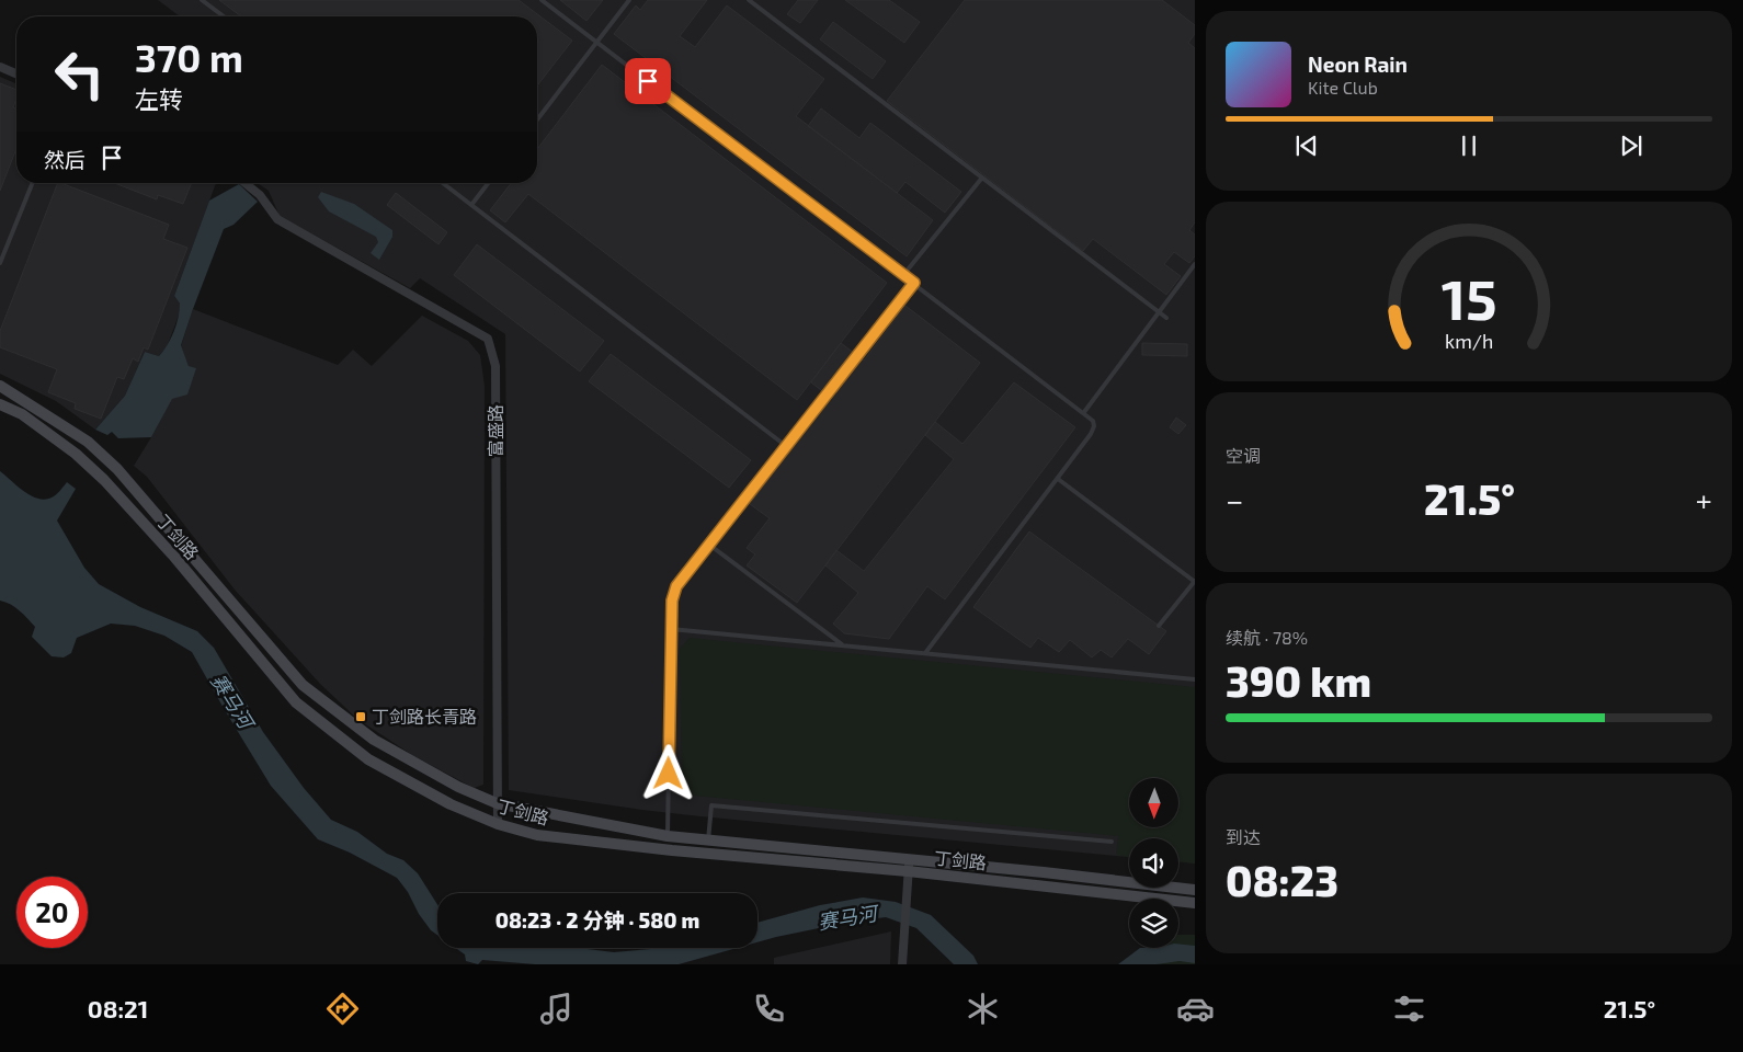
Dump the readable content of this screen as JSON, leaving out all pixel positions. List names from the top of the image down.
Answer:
{
  "streets": {
    "main road": ["丁剑路"],
    "street": ["富盛路"]
  },
  "crossings": [
    ["富盛路", "丁剑路"]
  ],
  "water": ["赛马河"],
  "places": {
    "transit": ["丁剑路长青路"]
  },
  "north": "bottom",
  "page": {
    "turn": ["370 m", "左转"],
    "song": ["Neon Rain", "Kite Club"],
    "then": "然后",
    "tile": [
      "空调",
      ["续航 · 78%", "390 km"],
      ["到达", "08:23"]
    ],
    "heat": ["−", "21.5°", "+"],
    "limit": "20",
    "trip": "08:23 · 2 分钟 · 580 m",
    "tabs": ["08:21", "21.5°"],
    "gauge": ["15", "km/h"]
  }
}
